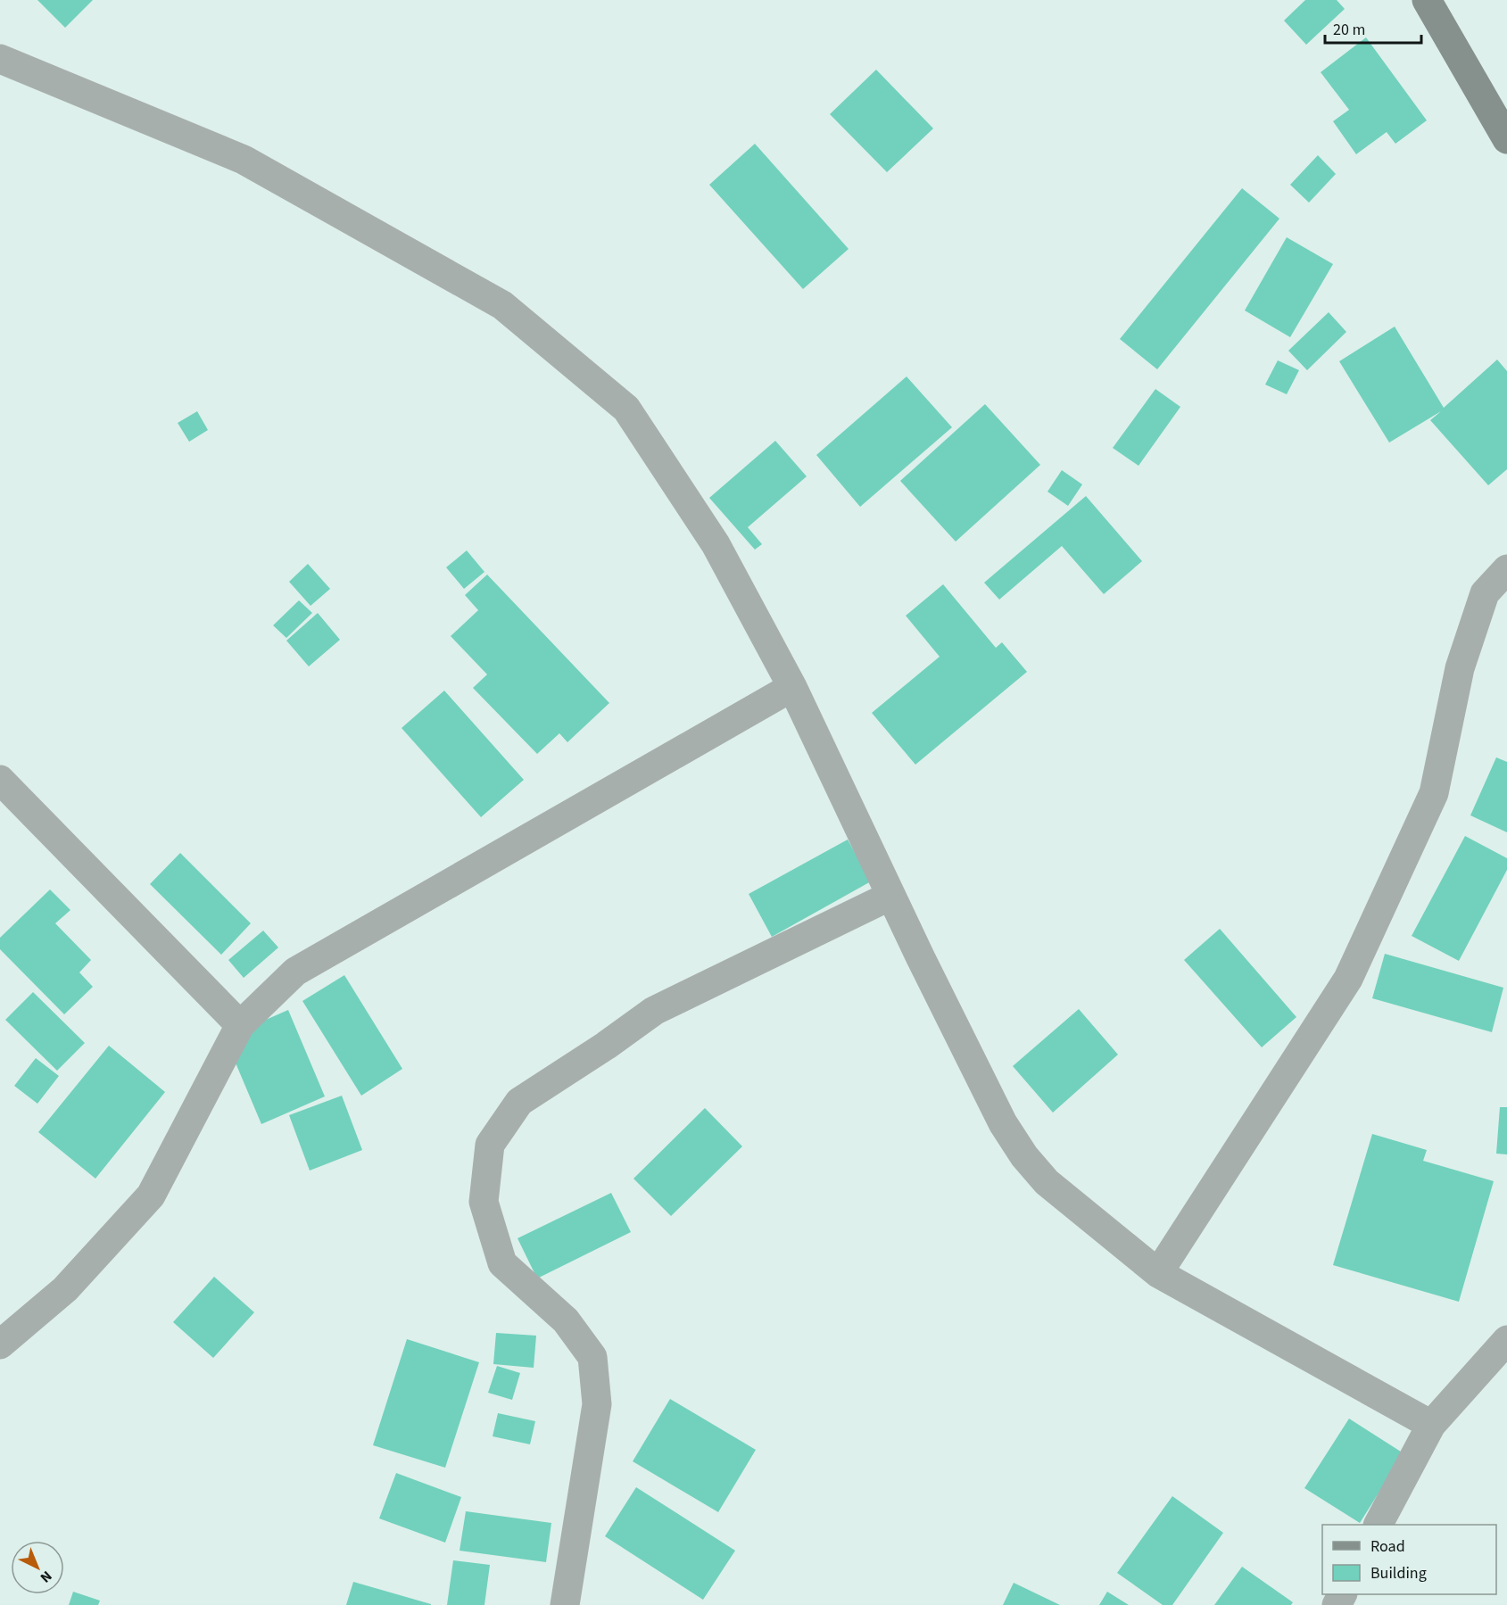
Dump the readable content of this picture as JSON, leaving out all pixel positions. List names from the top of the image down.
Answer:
{
  "legend": ["Road", "Building"],
  "scale_bar": "20 m",
  "north": "bottom right"
}
